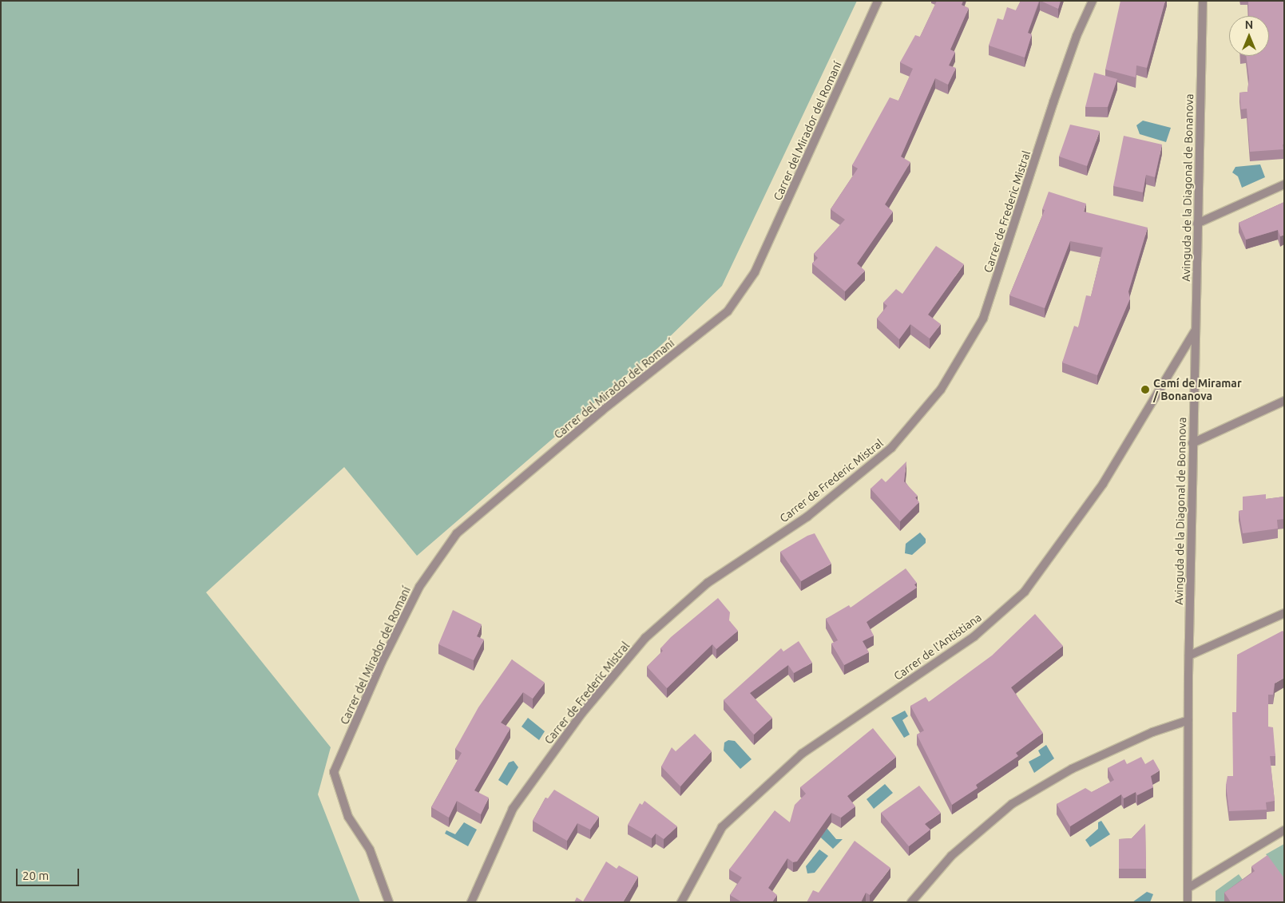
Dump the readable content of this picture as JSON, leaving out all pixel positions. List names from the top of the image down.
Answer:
{
  "streets": {
    "street": [
      "Carrer del Mirador del Romaní",
      "Avinguda de la Diagonal de Bonanova",
      "Carrer de Frederic Mistral",
      "Carrer de l'Antistiana"
    ]
  },
  "crossings": [
    ["Avinguda de la Diagonal de Bonanova", "Carrer de l'Antistiana"]
  ],
  "places": ["Camí de Miramar / Bonanova"],
  "scale_bar": "20 m",
  "north": "top"
}
